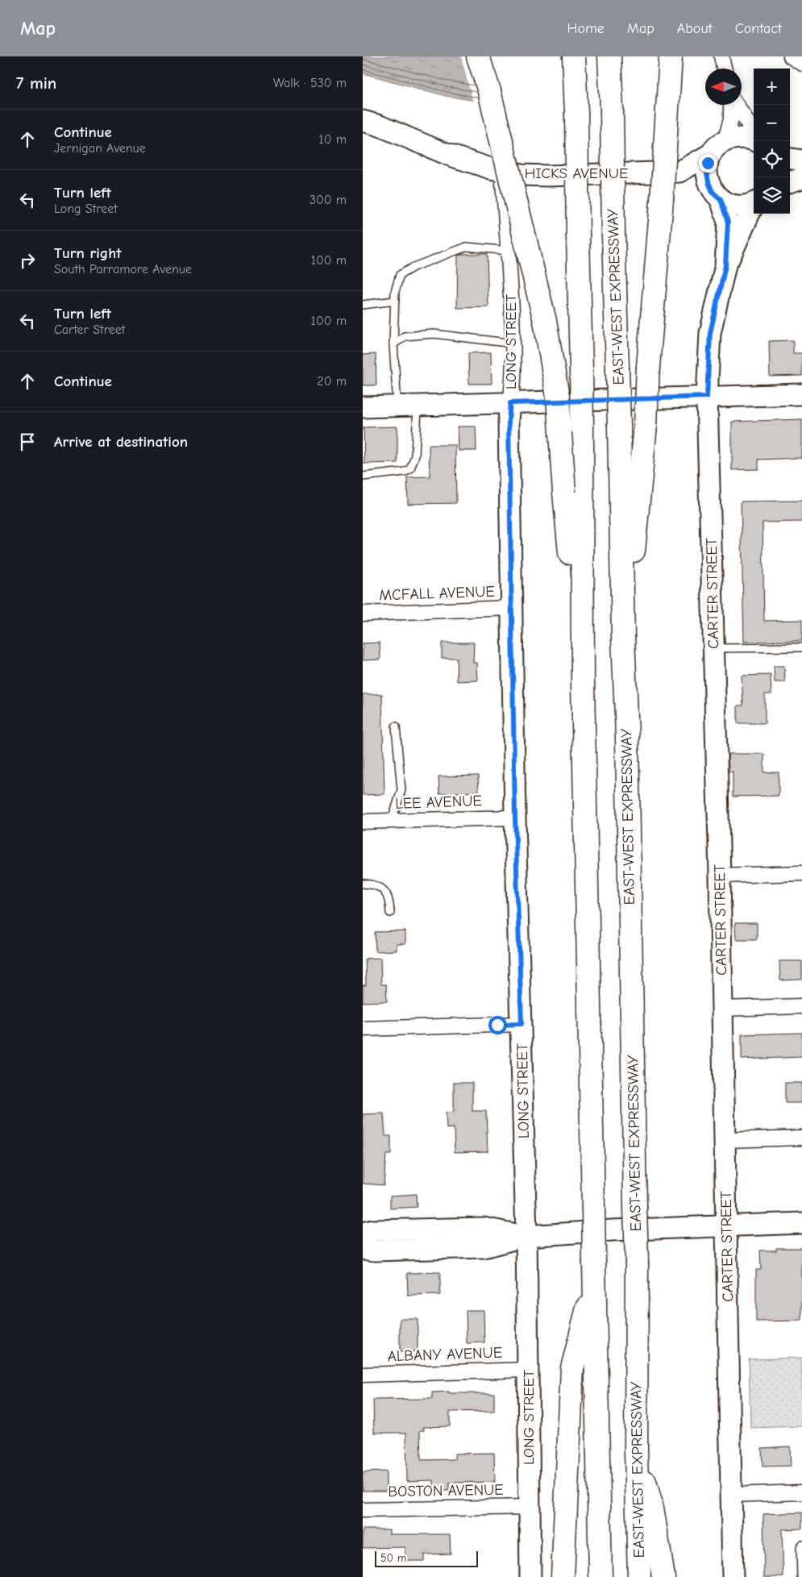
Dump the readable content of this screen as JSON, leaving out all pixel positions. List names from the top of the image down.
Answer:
{
  "streets": {
    "highway": ["EAST-WEST EXPRESSWAY"],
    "street": [
      "HICKS AVENUE",
      "LONG STREET",
      "MCFALL AVENUE",
      "CARTER STREET",
      "LEE AVENUE",
      "ALBANY AVENUE",
      "BOSTON AVENUE"
    ]
  },
  "crossings": [
    ["HICKS AVENUE", "LONG STREET"],
    ["HICKS AVENUE", "CARTER STREET"],
    ["LONG STREET", "MCFALL AVENUE"],
    ["LONG STREET", "LEE AVENUE"],
    ["LONG STREET", "ALBANY AVENUE"],
    ["LONG STREET", "BOSTON AVENUE"]
  ],
  "scale_bar": "50 m",
  "north": "left",
  "page": {
    "header": "Map",
    "nav": [
      "Home",
      "Map",
      "About",
      "Contact"
    ],
    "heading": ["7 min", "Walk · 530 m"],
    "map_buttons": ["+", "−"],
    "list": [
      ["Continue", "Jernigan Avenue", "10 m"],
      ["Turn left", "Long Street", "300 m"],
      ["Turn right", "South Parramore Avenue", "100 m"],
      ["Turn left", "Carter Street", "100 m"],
      ["Continue", "20 m"],
      "Arrive at destination"
    ],
    "scale": "50 m"
  }
}
